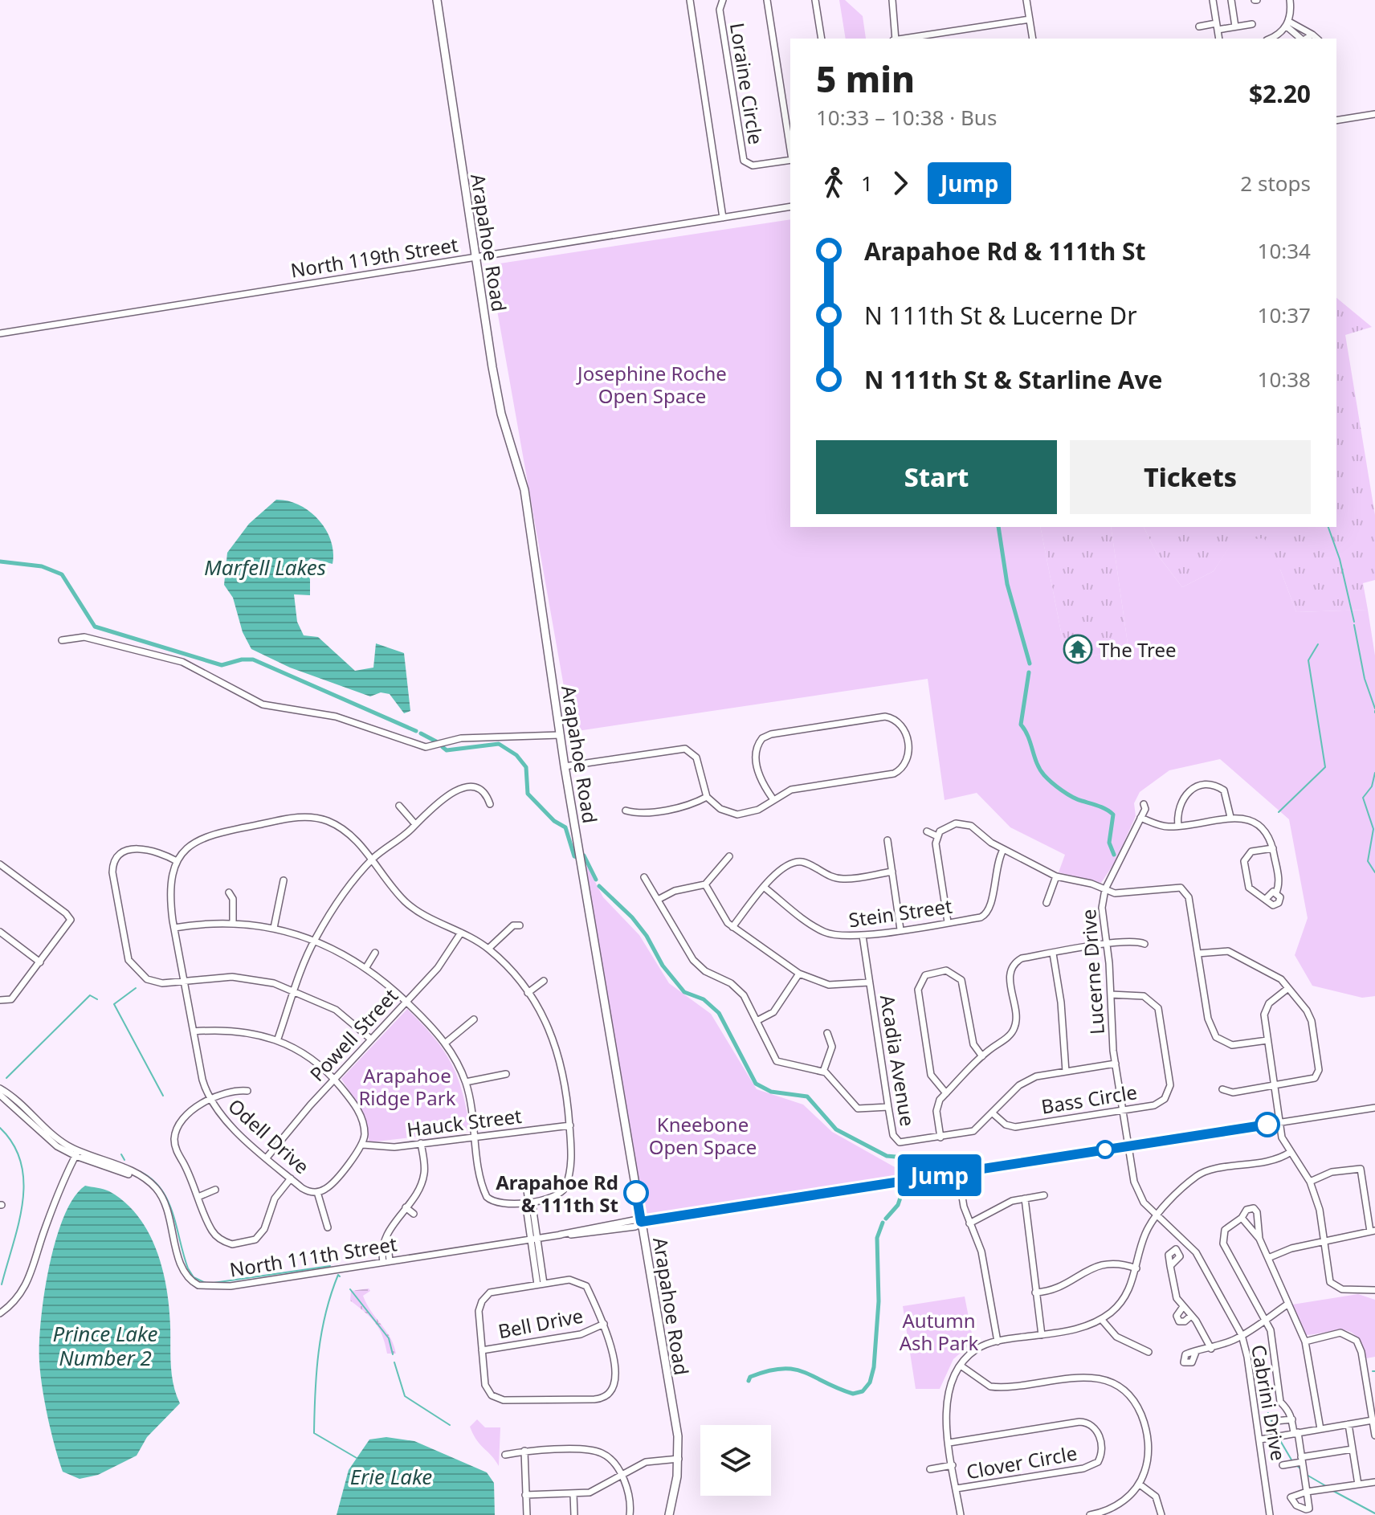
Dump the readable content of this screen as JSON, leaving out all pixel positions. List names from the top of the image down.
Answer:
{
  "streets": {
    "main road": ["Arapahoe Road"],
    "street": [
      "Loraine Circle",
      "North 119th Street",
      "Stein Street",
      "Lucerne Drive",
      "Powell Street",
      "Acadia Avenue",
      "Bass Circle",
      "Hauck Street",
      "Odell Drive",
      "North 111th Street",
      "Bell Drive",
      "Cabrini Drive",
      "Clover Circle"
    ]
  },
  "crossings": [
    ["Arapahoe Road", "North 119th Street"],
    ["Arapahoe Road", "North 111th Street"],
    ["Stein Street", "Acadia Avenue"],
    ["Lucerne Drive", "Acadia Avenue"],
    ["Lucerne Drive", "Bass Circle"],
    ["Lucerne Drive", "North 111th Street"],
    ["Lucerne Drive", "Cabrini Drive"],
    ["Powell Street", "Odell Drive"],
    ["Acadia Avenue", "Bass Circle"],
    ["North 111th Street", "Cabrini Drive"]
  ],
  "water": ["Marfell Lakes", "Prince Lake Number 2", "Erie Lake"],
  "parks": [
    "Josephine Roche Open Space",
    "Arapahoe Ridge Park",
    "Kneebone Open Space",
    "Autumn Ash Park"
  ],
  "places": {
    "temple": ["The Tree"],
    "other": ["Arapahoe Rd & 111th St"]
  },
  "lines": ["bus line Jump"],
  "page": {
    "on_map": "Jump",
    "heading": ["5 min", "10:33 – 10:38 · Bus", "$2.20"],
    "legs": ["1", "Jump", "2 stops"],
    "list": [
      {
        "name": "Arapahoe Rd & 111th St",
        "value": "10:34"
      },
      {
        "name": "N 111th St & Lucerne Dr",
        "value": "10:37"
      },
      {
        "name": "N 111th St & Starline Ave",
        "value": "10:38"
      }
    ],
    "buttons": ["Start", "Tickets"]
  }
}
